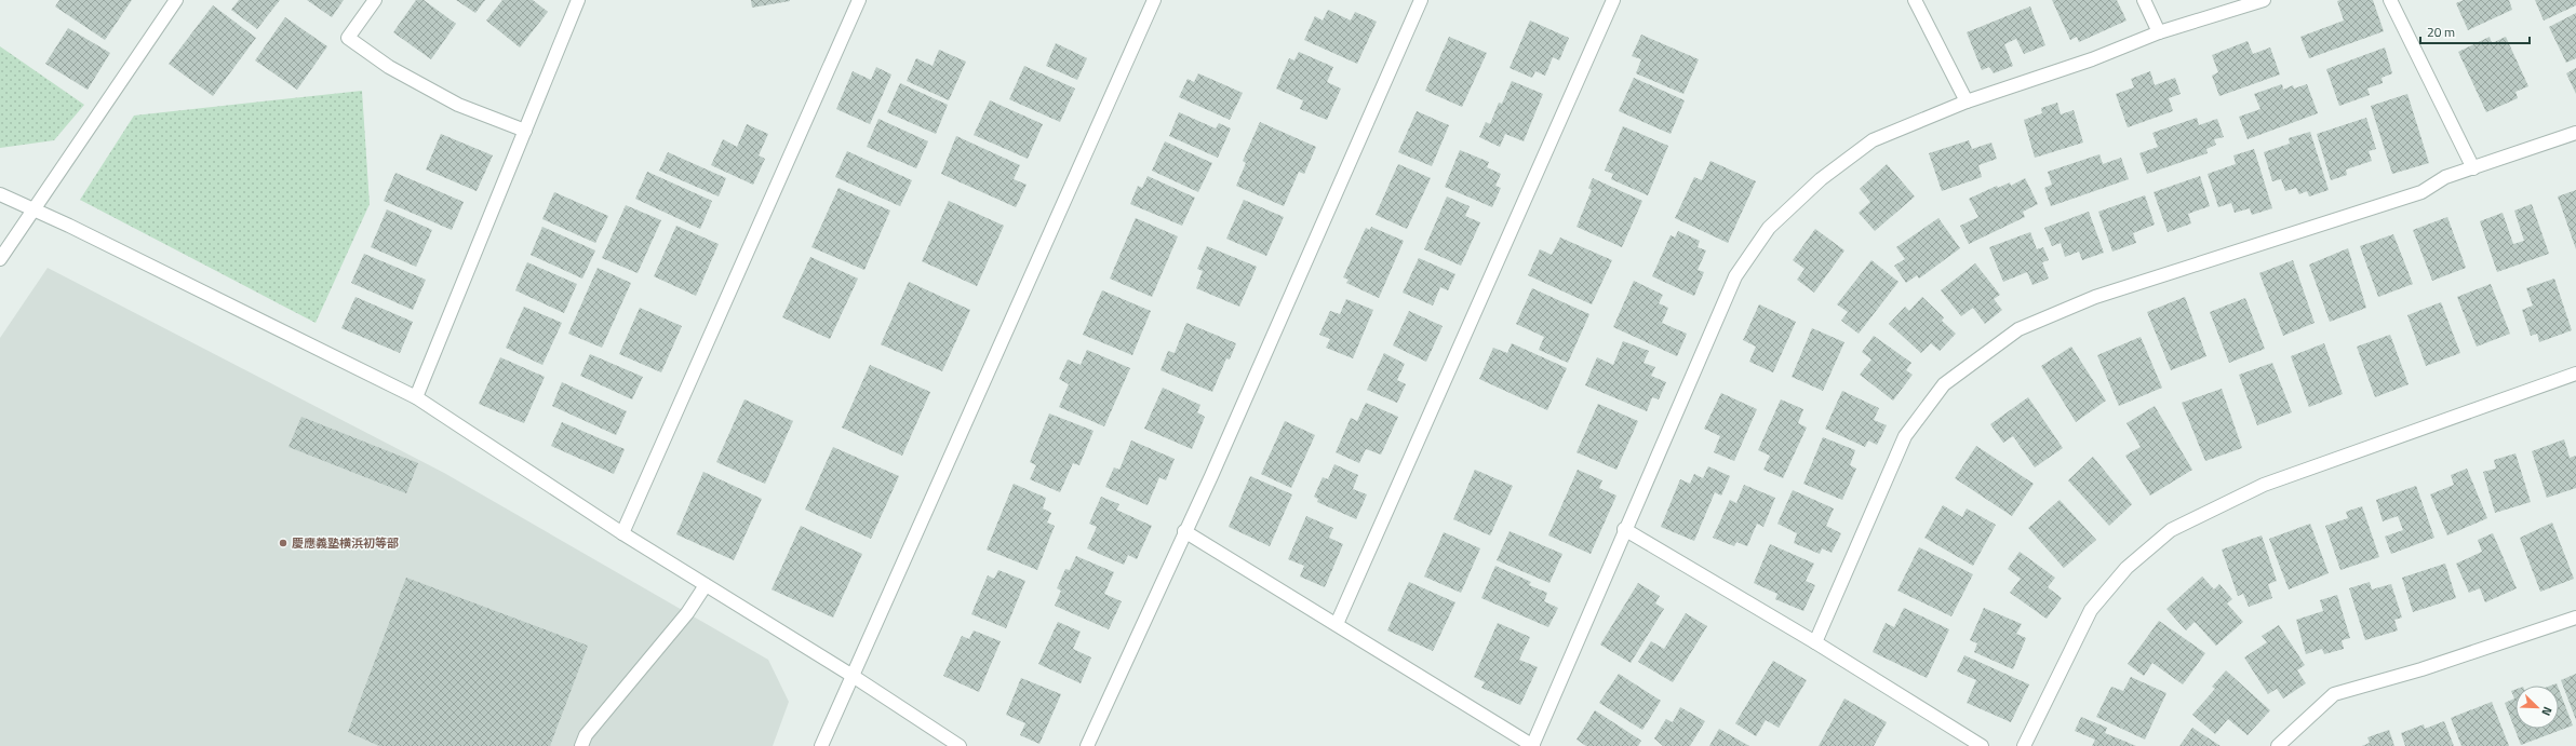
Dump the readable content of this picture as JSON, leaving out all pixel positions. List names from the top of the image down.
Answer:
{
  "places": ["慶應義塾横浜初等部"],
  "scale_bar": "20 m",
  "north": "bottom right"
}
